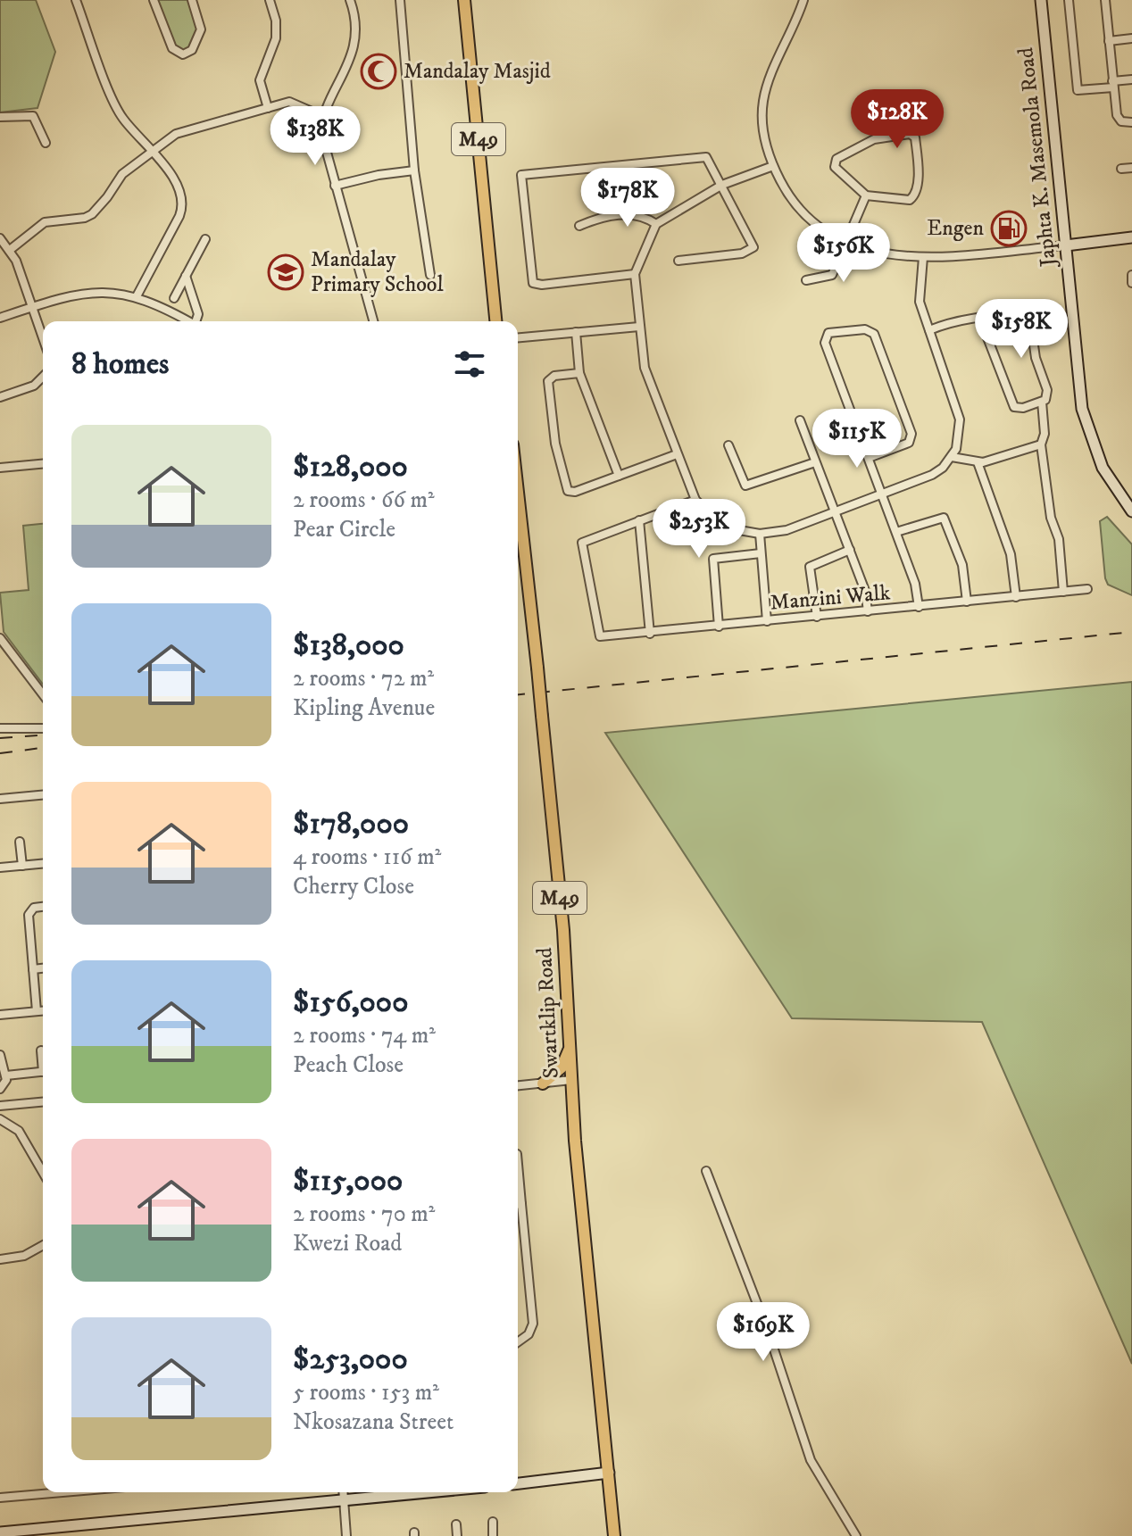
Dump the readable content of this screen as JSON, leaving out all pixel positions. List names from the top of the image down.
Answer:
{
  "streets": {
    "main road": ["M49", "Japhta K. Masemola Road", "Swartklip Road"],
    "street": ["Manzini Walk"]
  },
  "places": {
    "mosque": ["Mandalay Masjid"],
    "fuel station": ["Engen"],
    "school or university": ["Mandalay Primary School"]
  },
  "page": {
    "price": [
      "$128K",
      "$138K",
      "$178K",
      "$156K",
      "$158K",
      "$115K",
      "$253K",
      "$169K"
    ],
    "heading": "8 homes",
    "list": [
      {
        "name": "$128,000",
        "note": "2 rooms · 66 m² · Pear Circle"
      },
      {
        "name": "$138,000",
        "note": "2 rooms · 72 m² · Kipling Avenue"
      },
      {
        "name": "$178,000",
        "note": "4 rooms · 116 m² · Cherry Close"
      },
      {
        "name": "$156,000",
        "note": "2 rooms · 74 m² · Peach Close"
      },
      {
        "name": "$115,000",
        "note": "2 rooms · 70 m² · Kwezi Road"
      },
      {
        "name": "$253,000",
        "note": "5 rooms · 153 m² · Nkosazana Street"
      }
    ]
  }
}
